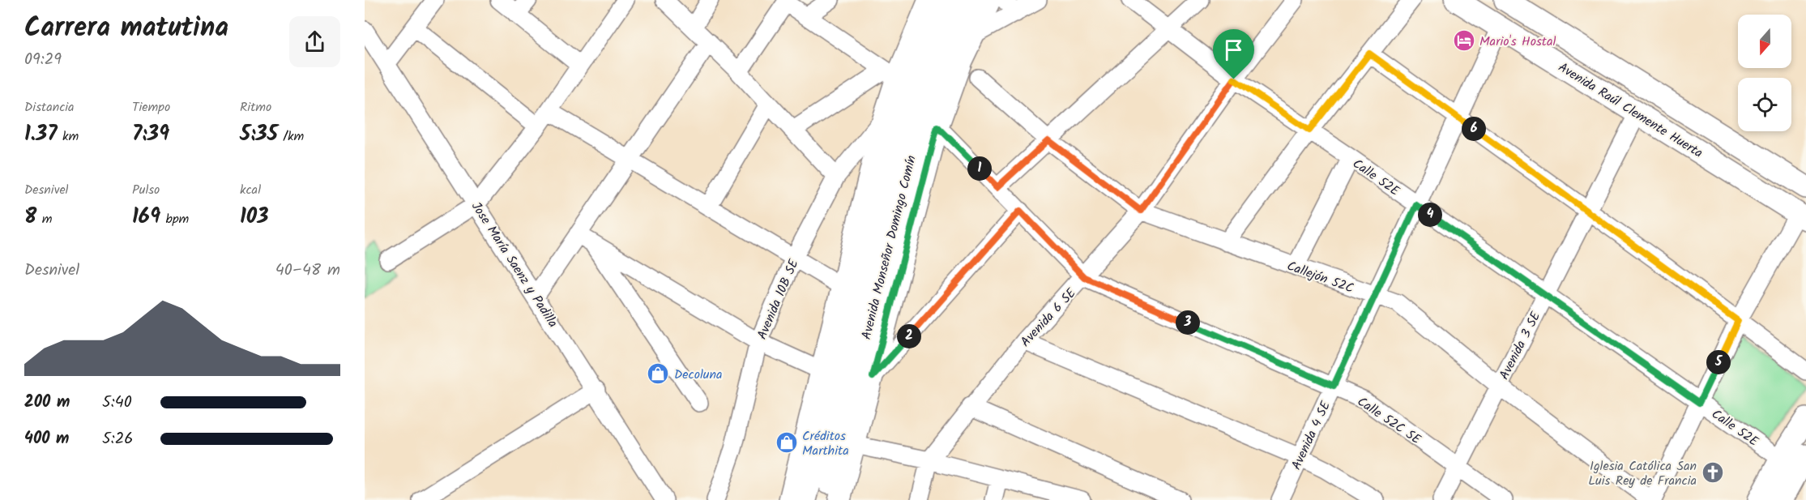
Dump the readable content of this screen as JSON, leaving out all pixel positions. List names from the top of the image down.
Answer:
{
  "streets": {
    "main road": ["Avenida Raúl Clemente Huerta", "Avenida Monseñor Domingo Comín"],
    "street": [
      "Calle 52E",
      "Jose María Saenz y Padilla",
      "Callejón 52C",
      "Avenida 10B SE",
      "Avenida 6 SE",
      "Avenida 3 SE",
      "Calle 52C SE",
      "Avenida 4 SE"
    ]
  },
  "crossings": [
    ["Avenida Raúl Clemente Huerta", "Avenida 3 SE"],
    ["Avenida Raúl Clemente Huerta", "Avenida 4 SE"],
    ["Calle 52E", "Avenida 6 SE"],
    ["Calle 52E", "Avenida 3 SE"],
    ["Calle 52E", "Avenida 4 SE"],
    ["Avenida Monseñor Domingo Comín", "Avenida 10B SE"],
    ["Avenida Monseñor Domingo Comín", "Calle 52C SE"],
    ["Callejón 52C", "Avenida 6 SE"],
    ["Callejón 52C", "Avenida 3 SE"],
    ["Callejón 52C", "Avenida 4 SE"],
    ["Avenida 6 SE", "Calle 52C SE"],
    ["Avenida 3 SE", "Calle 52C SE"],
    ["Calle 52C SE", "Avenida 4 SE"]
  ],
  "places": {
    "hotel": ["Mario's Hostal"],
    "shop": ["Decoluna", "Créditos Marthita"],
    "church": ["Iglesia Católica San Luis Rey de Francia"]
  },
  "north": "bottom",
  "page": {
    "heading": ["Carrera matutina", "09:29"],
    "stats": [
      ["Distancia", "1.37 km"],
      ["Tiempo", "7:39"],
      ["Ritmo", "5:35 /km"],
      ["Desnivel", "8 m"],
      ["Pulso", "169 bpm"],
      ["kcal", "103"]
    ],
    "pins": [
      "6",
      "1",
      "4",
      "3",
      "2",
      "5"
    ],
    "chart": ["Desnivel", "40–48 m"],
    "list": [
      {
        "name": "200 m",
        "note": "5:40"
      },
      {
        "name": "400 m",
        "note": "5:26"
      }
    ]
  }
}
